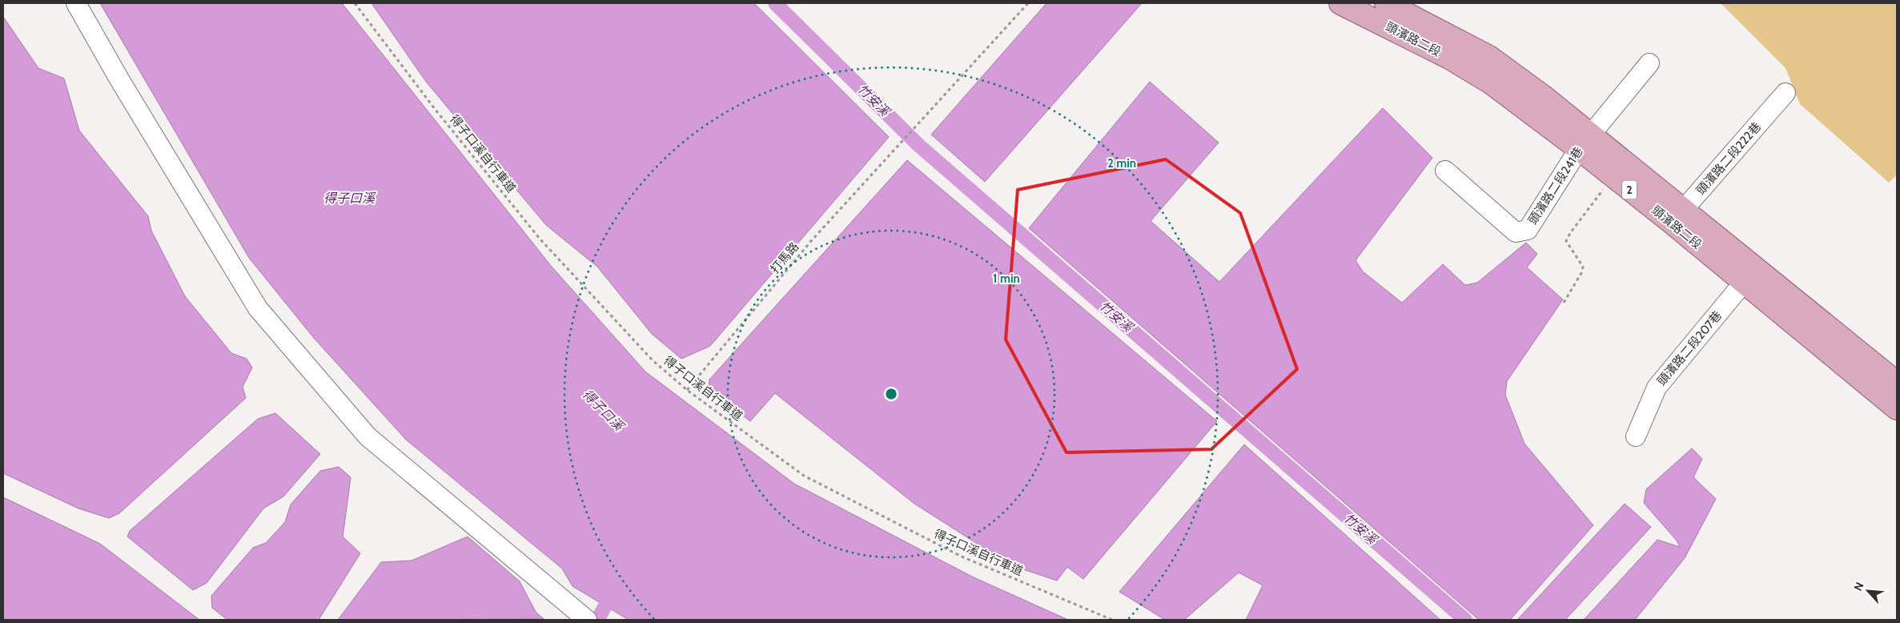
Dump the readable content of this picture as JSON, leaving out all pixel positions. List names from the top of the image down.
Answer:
{
  "streets": {
    "main road": ["頭濱路二段", "2"],
    "lane": ["頭濱路二段222巷", "頭濱路二段241巷", "頭濱路二段207巷"],
    "path": ["得子口溪自行車道", "打馬路"]
  },
  "crossings": [
    ["頭濱路二段", "頭濱路二段222巷"],
    ["頭濱路二段", "頭濱路二段241巷"],
    ["頭濱路二段", "頭濱路二段207巷"],
    ["得子口溪自行車道", "打馬路"]
  ],
  "water": ["竹安溪", "得子口溪"],
  "north": "top left",
  "rings": ["2 min", "1 min"]
}
